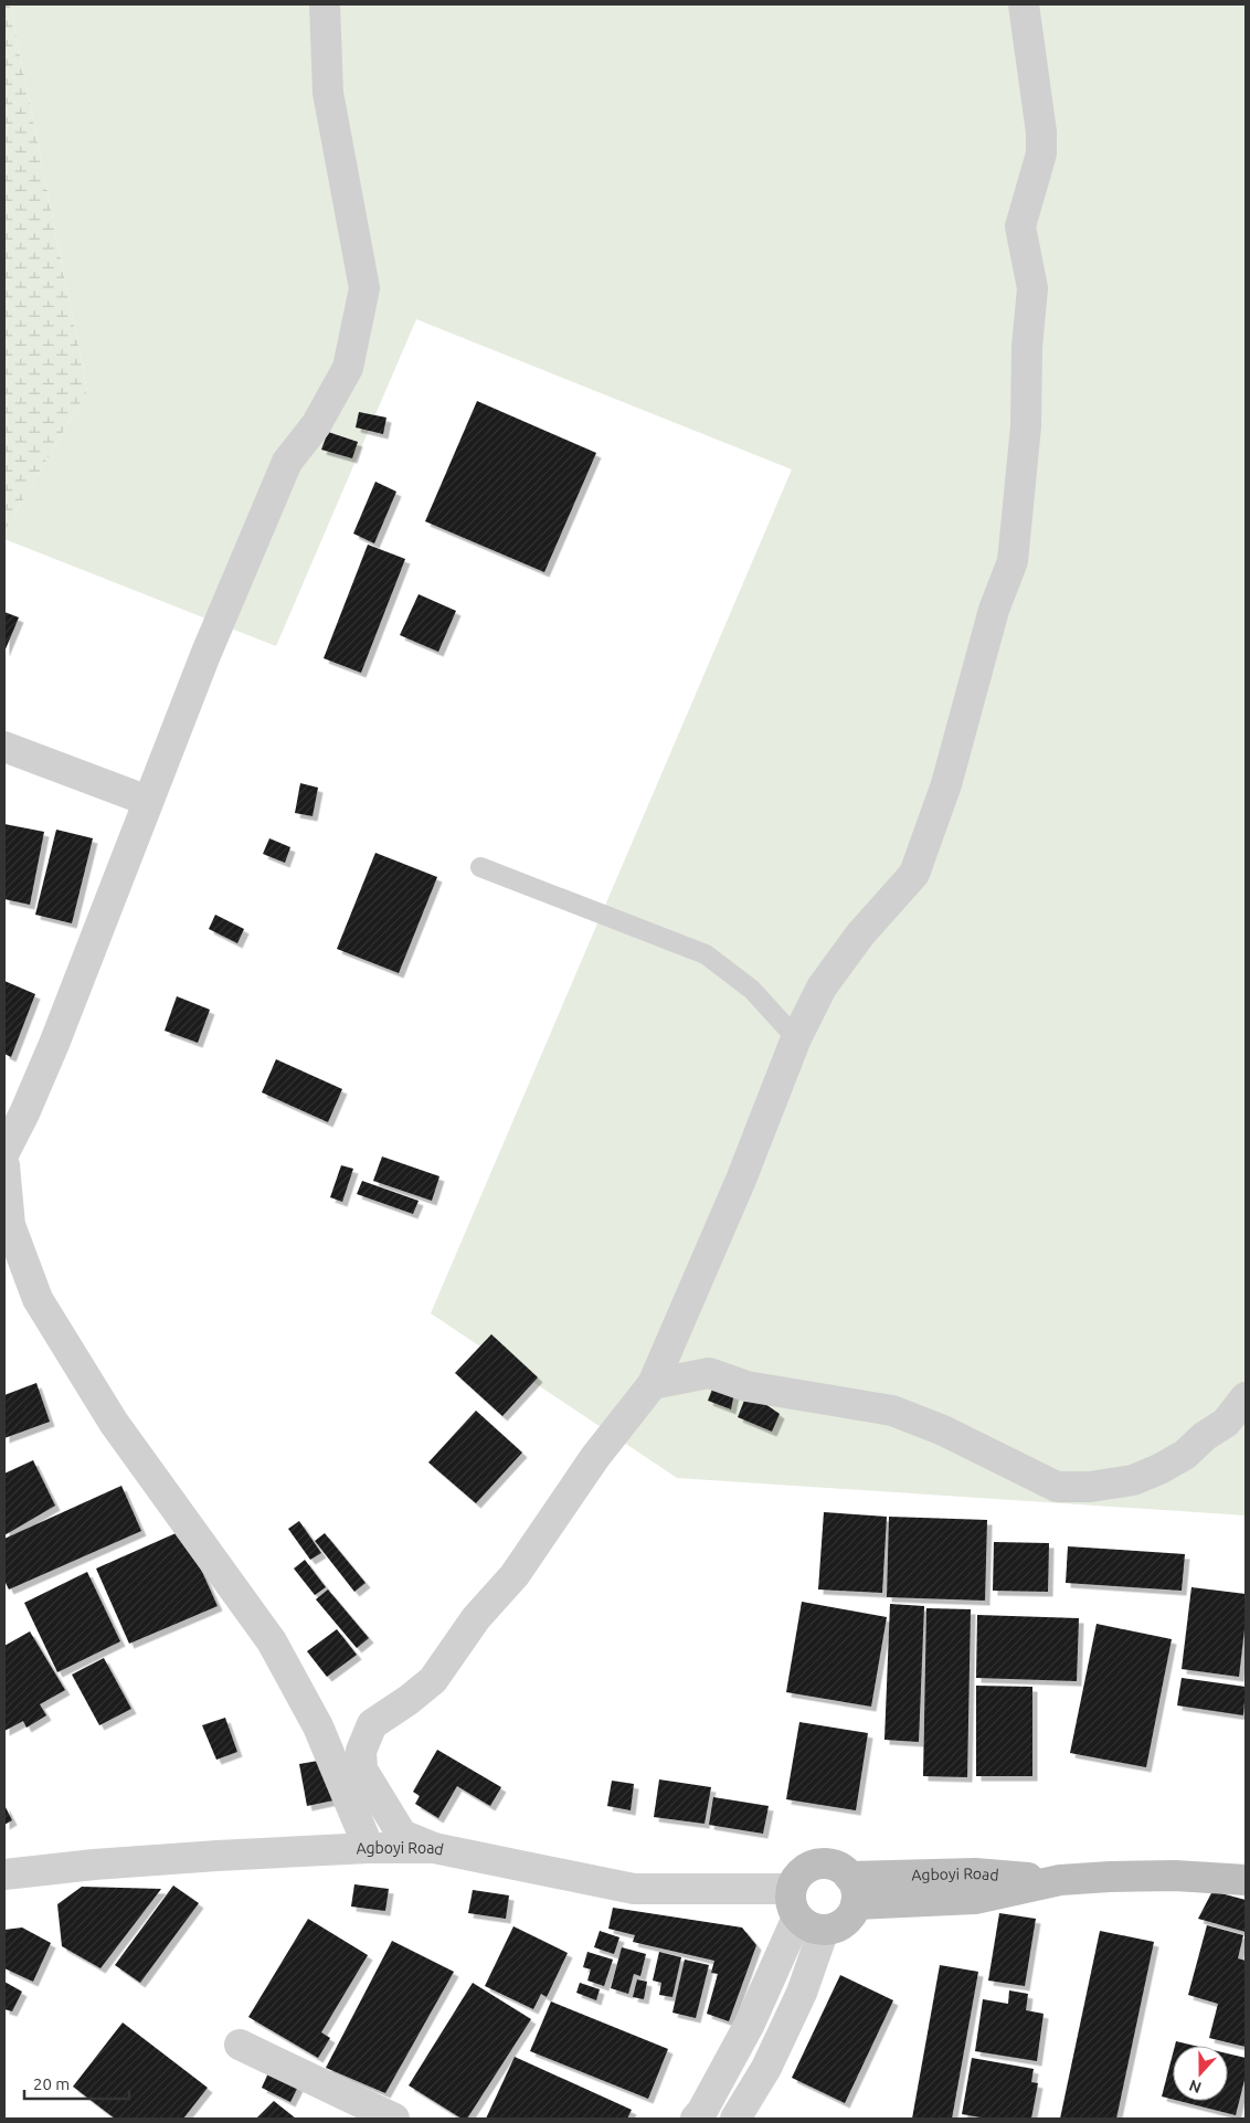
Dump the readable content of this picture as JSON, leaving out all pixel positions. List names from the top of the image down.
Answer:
{
  "streets": {
    "main road": ["Agboyi Road"]
  },
  "scale_bar": "20 m",
  "north": "bottom"
}
